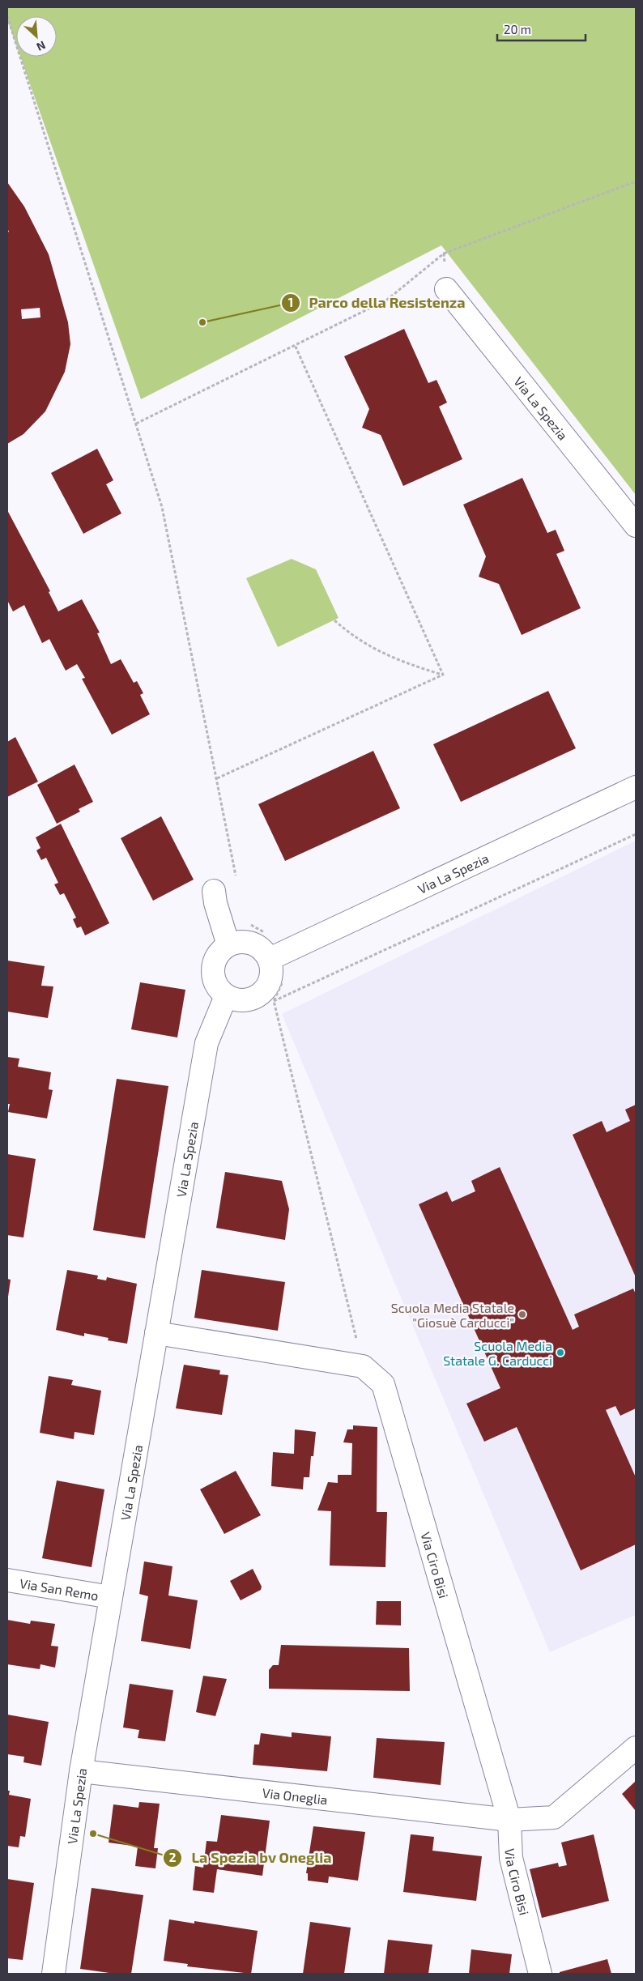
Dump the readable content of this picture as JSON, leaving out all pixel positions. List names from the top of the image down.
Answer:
{
  "streets": {
    "street": [
      "Via La Spezia",
      "Via Ciro Bisi",
      "Via San Remo",
      "Via Oneglia"
    ]
  },
  "crossings": [
    ["Via La Spezia", "Via San Remo"],
    ["Via La Spezia", "Via Oneglia"],
    ["Via Ciro Bisi", "Via Oneglia"]
  ],
  "places": [
    "Parco della Resistenza",
    "Scuola Media Statale \"Giosuè Carducci\"",
    "Scuola Media Statale G. Carducci",
    "La Spezia bv Oneglia"
  ],
  "scale_bar": "20 m",
  "north": "bottom right"
}
